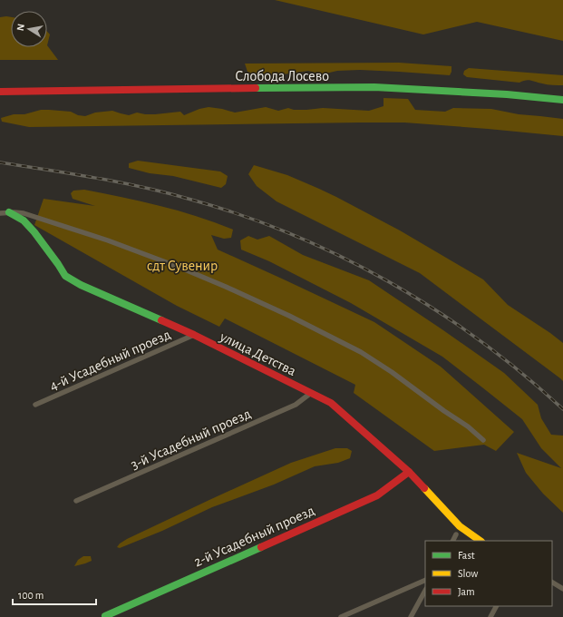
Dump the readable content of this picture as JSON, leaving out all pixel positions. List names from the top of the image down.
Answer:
{
  "streets": {
    "street": [
      "Слобода Лосево",
      "улица Детства",
      "4-й Усадебный проезд",
      "3-й Усадебный проезд",
      "2-й Усадебный проезд"
    ]
  },
  "crossings": [
    ["улица Детства", "4-й Усадебный проезд"],
    ["улица Детства", "3-й Усадебный проезд"],
    ["улица Детства", "2-й Усадебный проезд"]
  ],
  "parks": ["сдт Сувенир"],
  "legend": ["Fast", "Slow", "Jam"],
  "scale_bar": "100 m",
  "north": "left"
}
